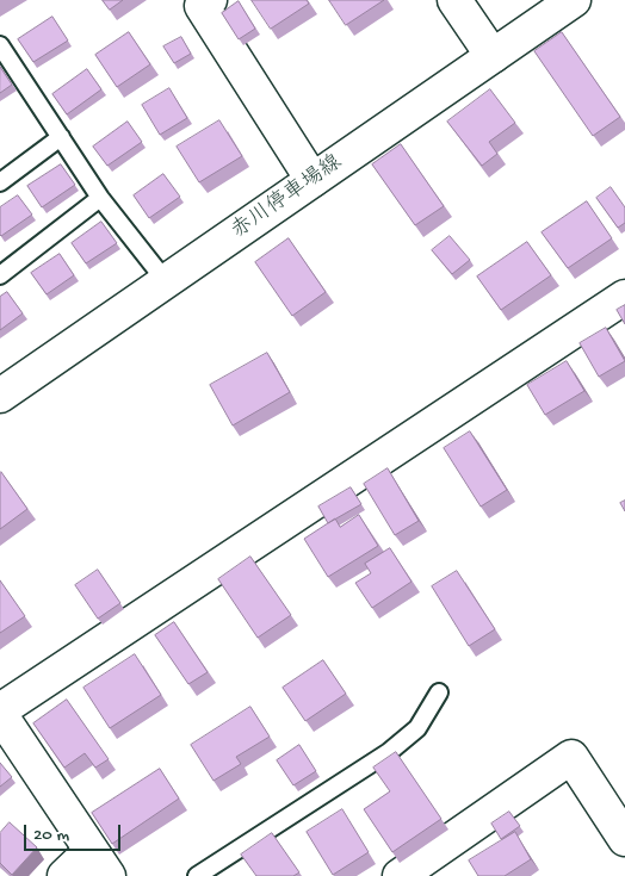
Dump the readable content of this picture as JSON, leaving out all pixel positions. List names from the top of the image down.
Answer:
{
  "streets": {
    "street": ["赤川停車場線"]
  },
  "scale_bar": "20 m"
}
